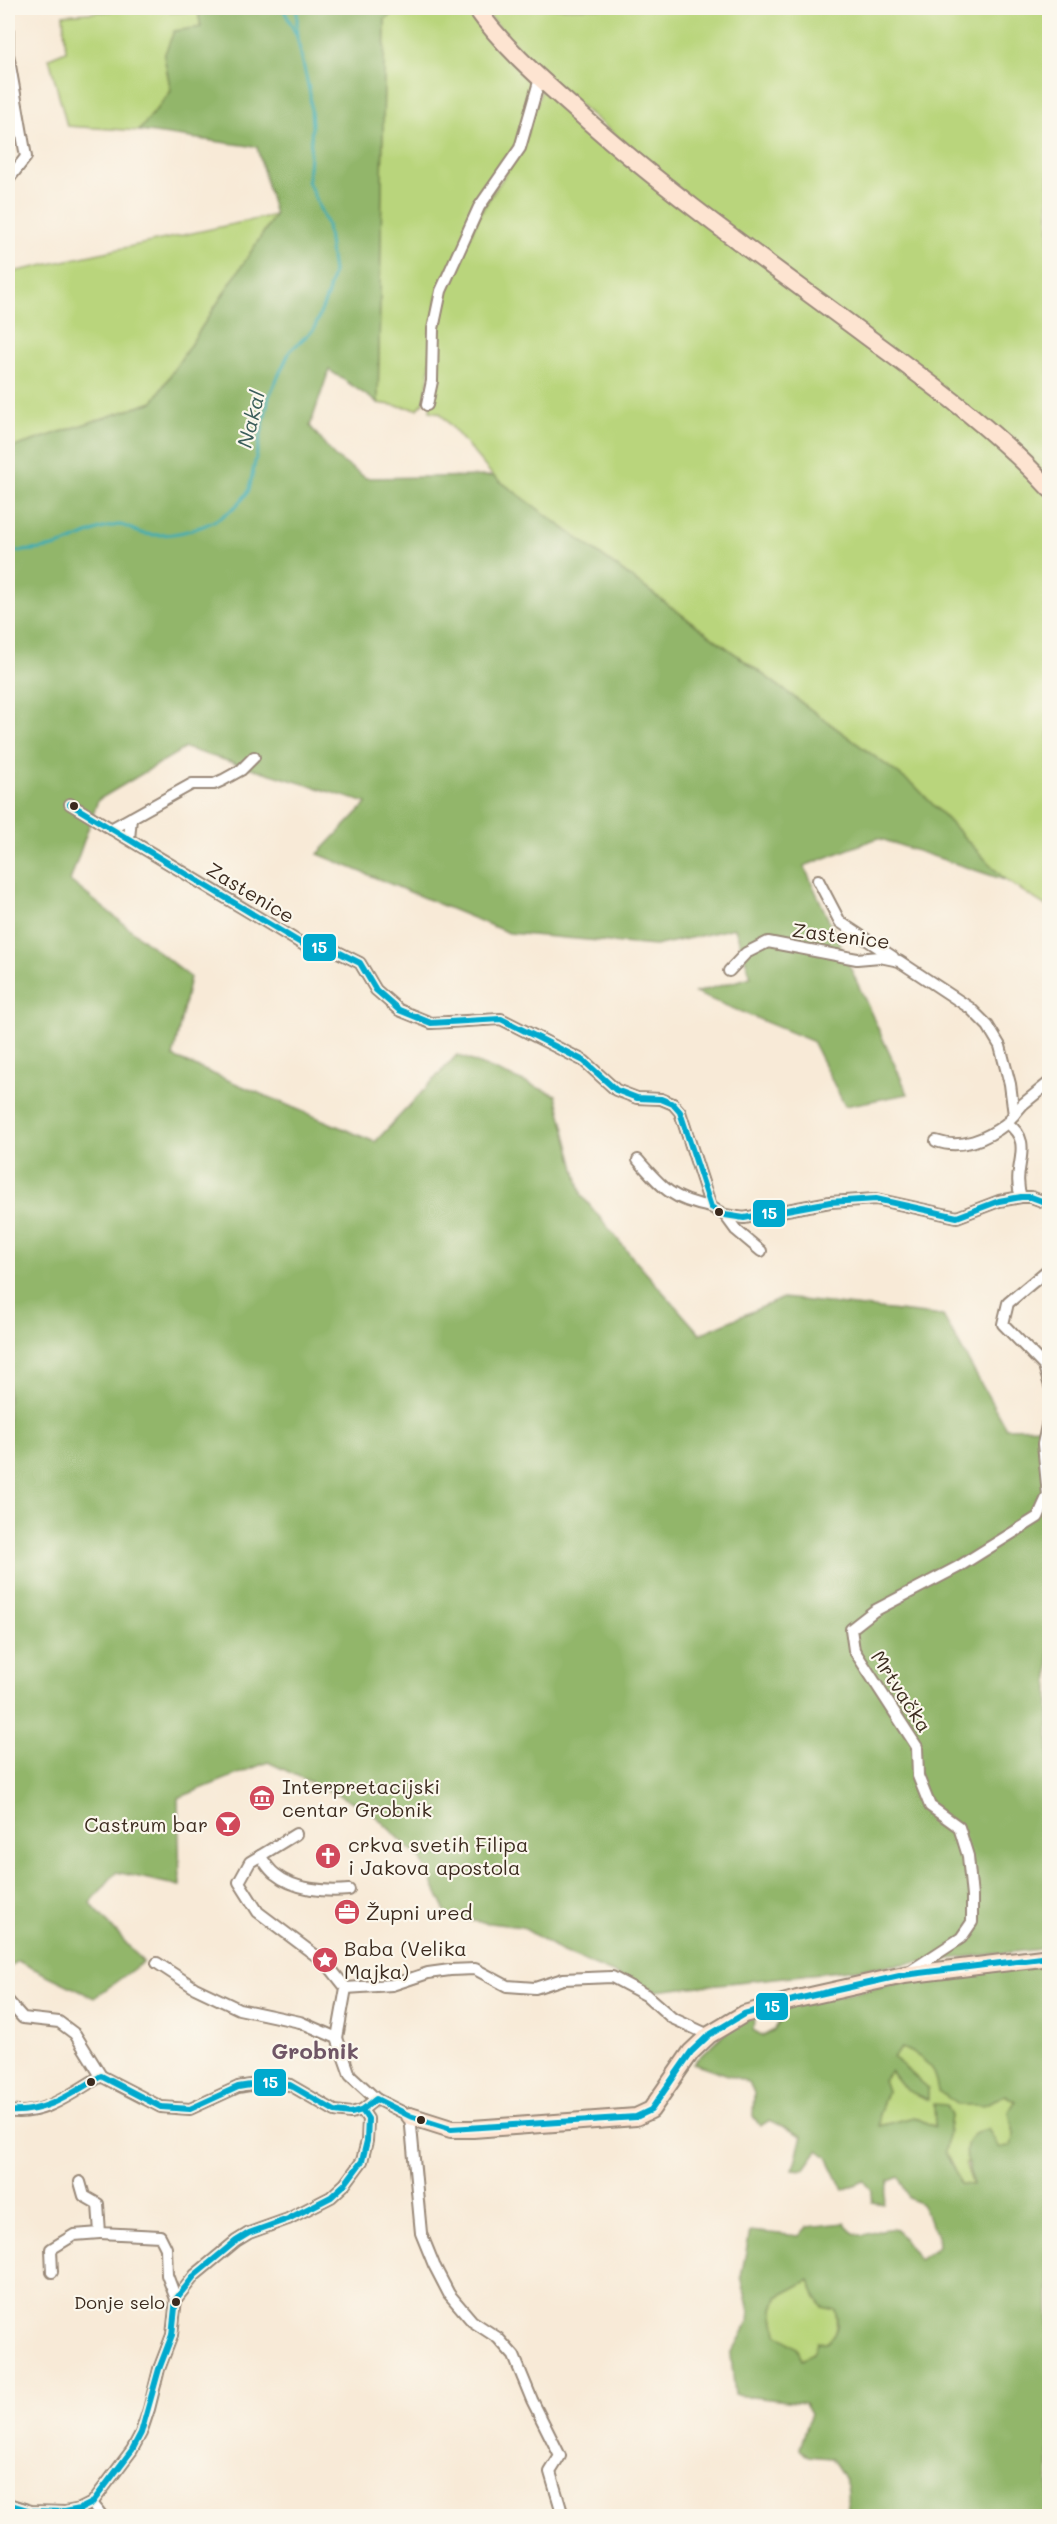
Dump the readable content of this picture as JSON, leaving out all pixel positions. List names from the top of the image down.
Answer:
{
  "streets": {
    "street": ["Zastenice", "Mrtvačka"]
  },
  "districts": ["Grobnik"],
  "water": ["Nakal"],
  "places": {
    "museum": ["Interpretacijski centar Grobnik"],
    "bar": ["Castrum bar"],
    "church": ["crkva svetih Filipa i Jakova apostola"],
    "office": ["Župni ured"],
    "place": ["Baba (Velika Majka)"],
    "other": ["Donje selo"]
  },
  "lines": ["transit line 15"]
}
